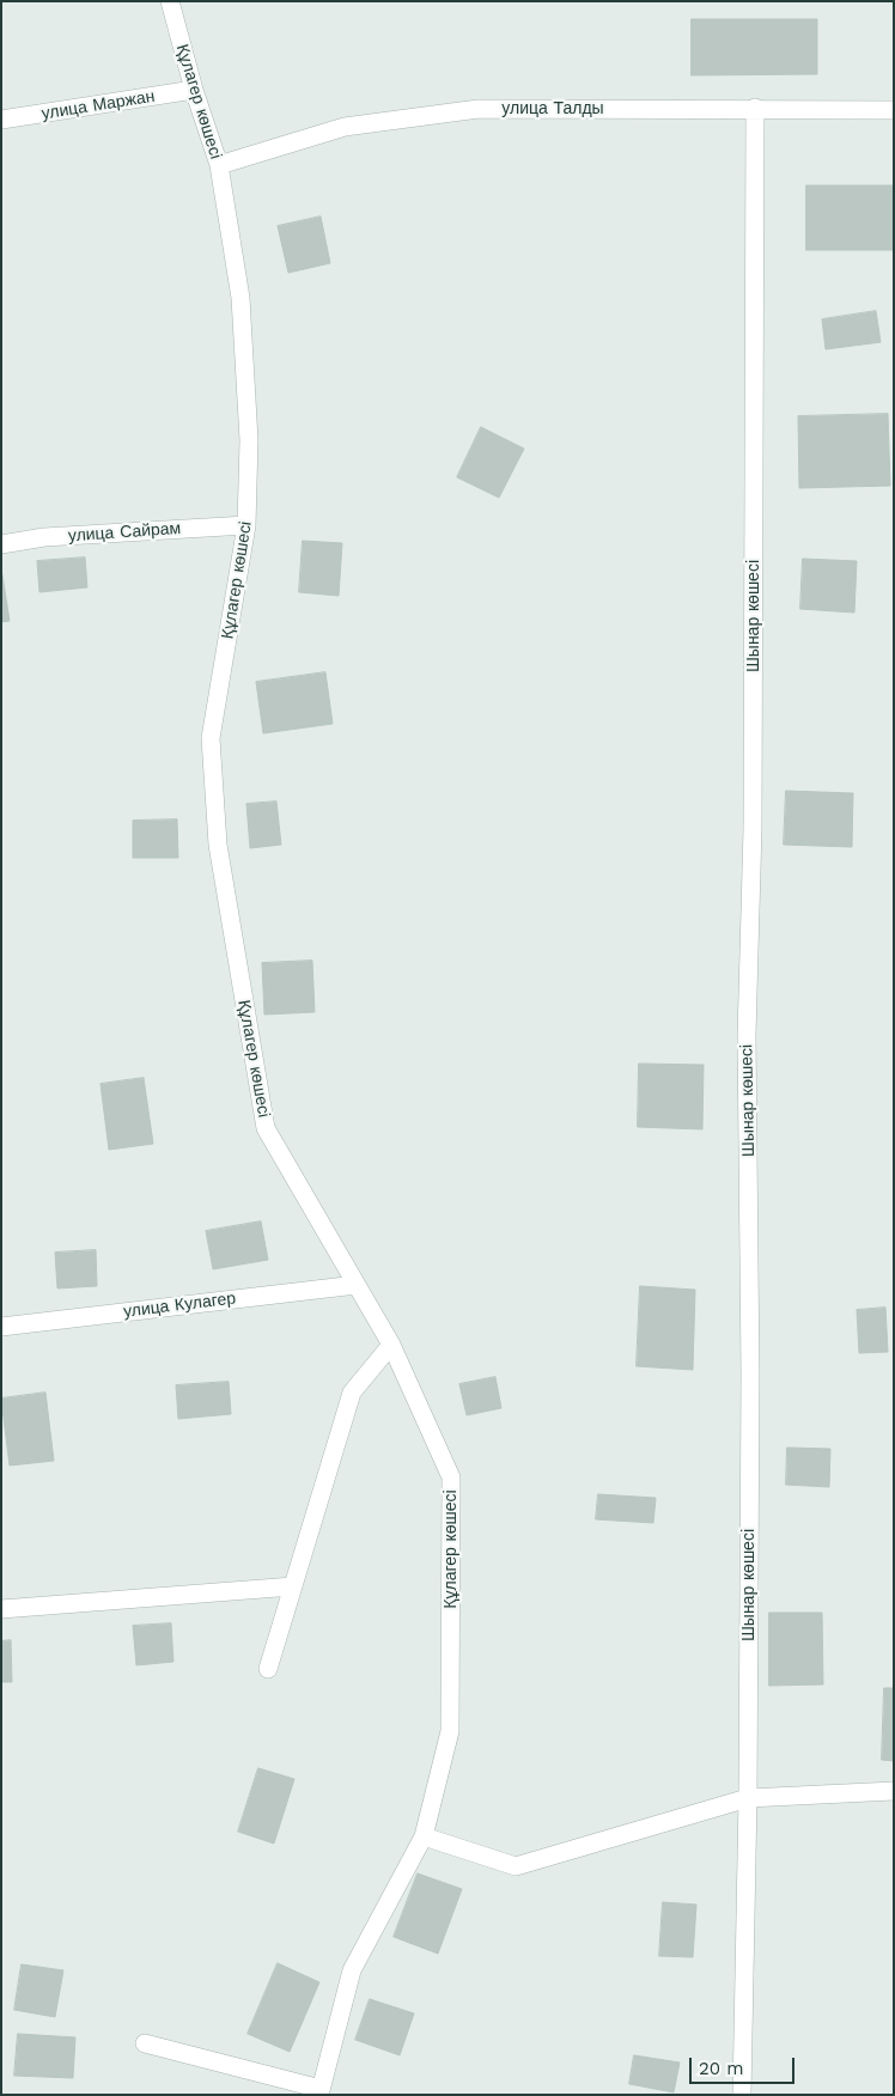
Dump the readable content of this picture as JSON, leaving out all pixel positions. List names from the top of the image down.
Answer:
{
  "streets": {
    "street": [
      "Құлагер көшесі",
      "улица Маржан",
      "улица Талды",
      "улица Сайрам",
      "Шынар көшесі",
      "улица Кулагер"
    ]
  },
  "crossings": [
    ["Құлагер көшесі", "улица Маржан"],
    ["Құлагер көшесі", "улица Талды"],
    ["Құлагер көшесі", "улица Сайрам"],
    ["Құлагер көшесі", "улица Кулагер"],
    ["улица Талды", "Шынар көшесі"]
  ],
  "scale_bar": "20 m"
}
